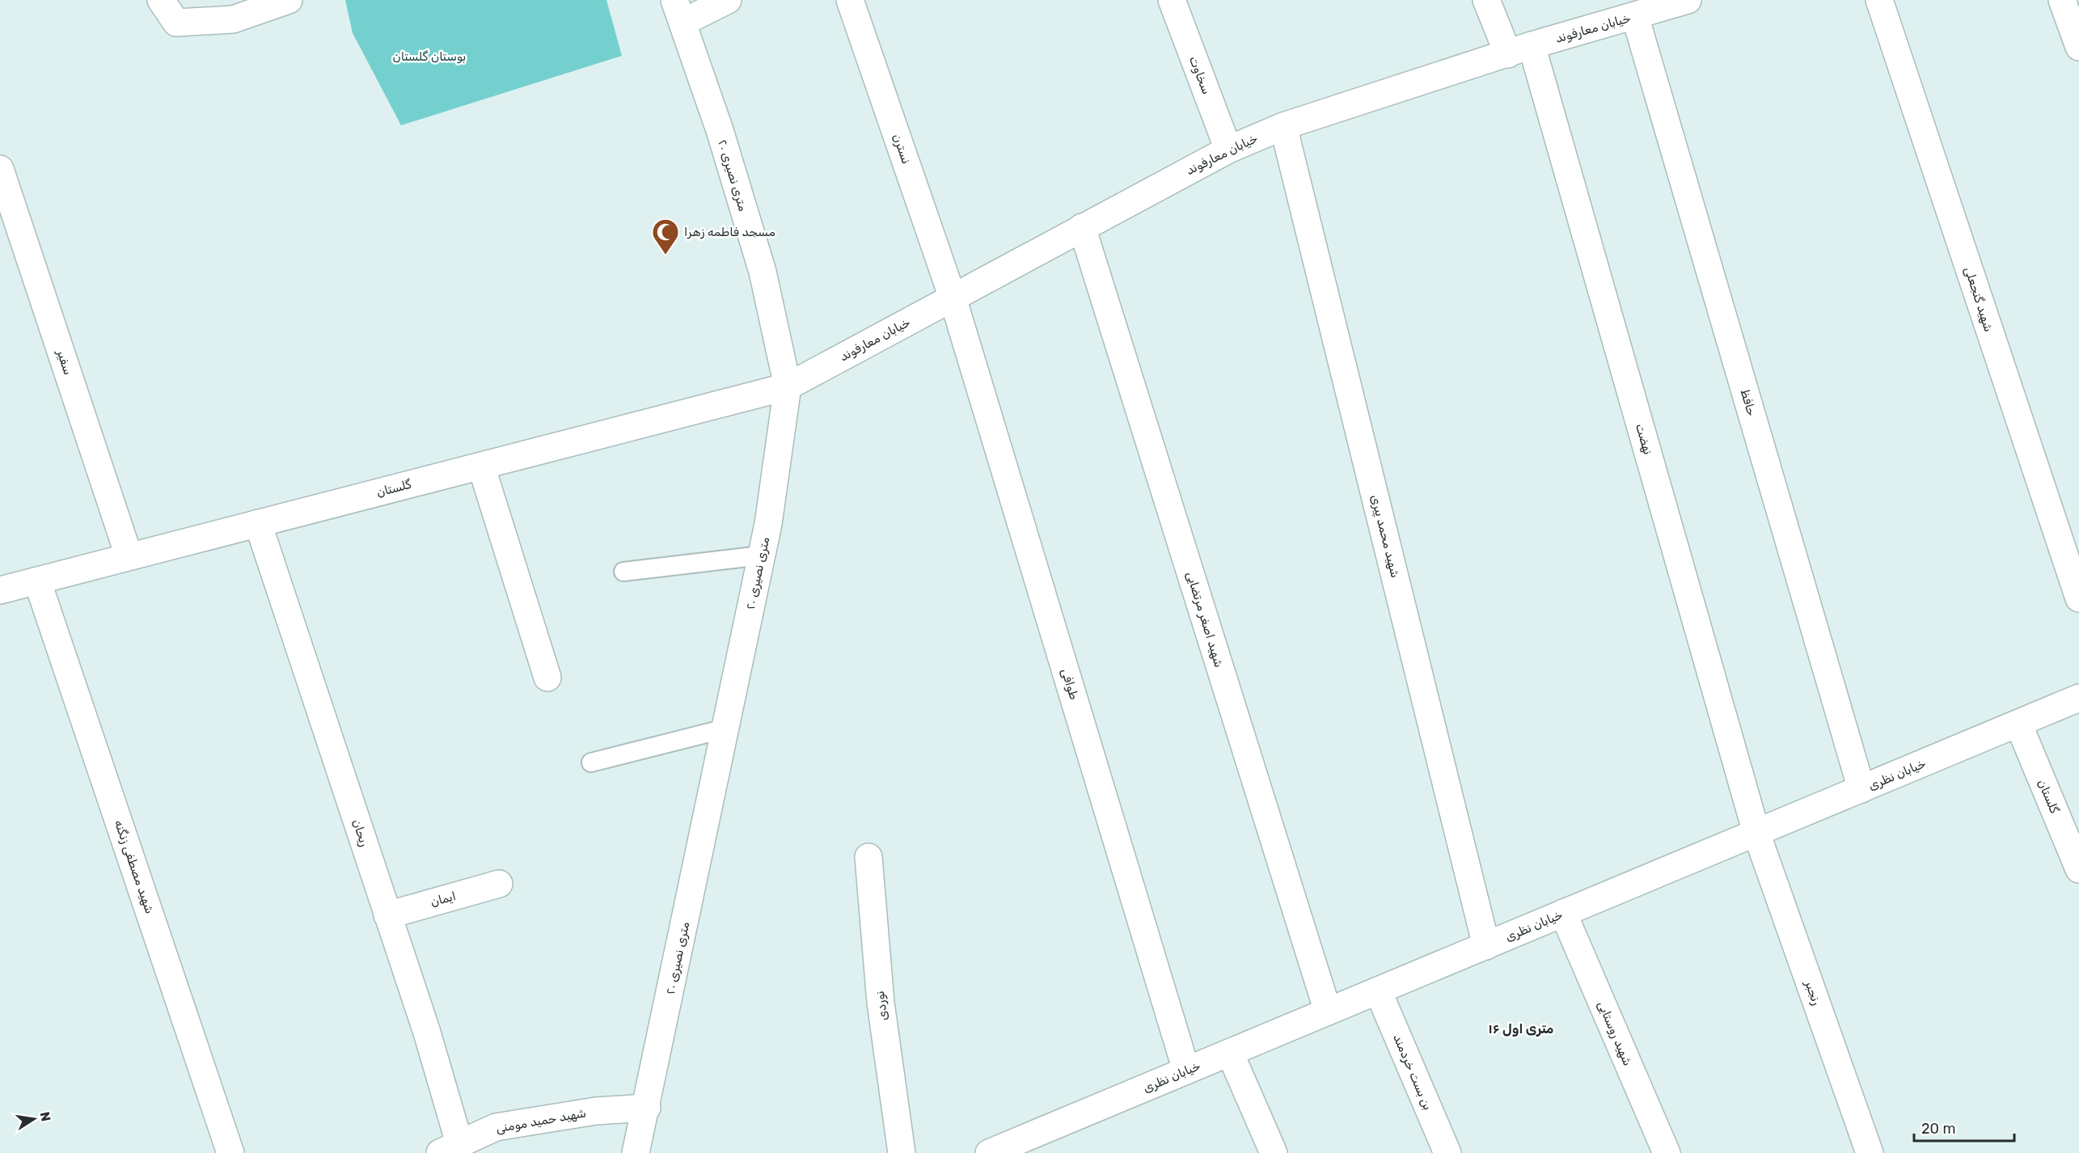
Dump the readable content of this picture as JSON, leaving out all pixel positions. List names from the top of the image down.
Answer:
{
  "streets": {
    "street": [
      "خیابان معارفوند",
      "سخاوت",
      "نسترن",
      "۲۰ متری نصیری",
      "شهید گنجعلی",
      "سفیر",
      "حافظ",
      "نهضت",
      "گلستان",
      "شهید محمد پیری",
      "شهید اصغر مرتضایی",
      "طوافی",
      "خیابان نظری",
      "ریحان",
      "شهید مصطفی زنگنه",
      "ایمان",
      "رنجبر",
      "نوردی",
      "شهید روستایی",
      "بن بست خردمند",
      "شهید حمید مومنی"
    ]
  },
  "crossings": [
    ["خیابان معارفوند", "سخاوت"],
    ["خیابان معارفوند", "نسترن"],
    ["خیابان معارفوند", "۲۰ متری نصیری"],
    ["خیابان معارفوند", "حافظ"],
    ["خیابان معارفوند", "نهضت"],
    ["خیابان معارفوند", "گلستان"],
    ["خیابان معارفوند", "شهید محمد پیری"],
    ["خیابان معارفوند", "شهید اصغر مرتضایی"],
    ["خیابان معارفوند", "طوافی"],
    ["نسترن", "طوافی"],
    ["۲۰ متری نصیری", "گلستان"],
    ["۲۰ متری نصیری", "شهید حمید مومنی"],
    ["سفیر", "گلستان"],
    ["حافظ", "خیابان نظری"],
    ["نهضت", "خیابان نظری"],
    ["نهضت", "رنجبر"],
    ["گلستان", "خیابان نظری"],
    ["گلستان", "ریحان"],
    ["گلستان", "شهید مصطفی زنگنه"],
    ["شهید محمد پیری", "خیابان نظری"],
    ["شهید اصغر مرتضایی", "خیابان نظری"],
    ["طوافی", "خیابان نظری"],
    ["خیابان نظری", "رنجبر"],
    ["خیابان نظری", "شهید روستایی"],
    ["خیابان نظری", "بن بست خردمند"],
    ["ریحان", "ایمان"],
    ["ریحان", "شهید حمید مومنی"]
  ],
  "districts": ["۱۶ متری اول"],
  "parks": ["بوستان گلستان"],
  "places": {
    "mosque": ["مسجد فاطمه زهرا"]
  },
  "scale_bar": "20 m",
  "north": "right"
}
